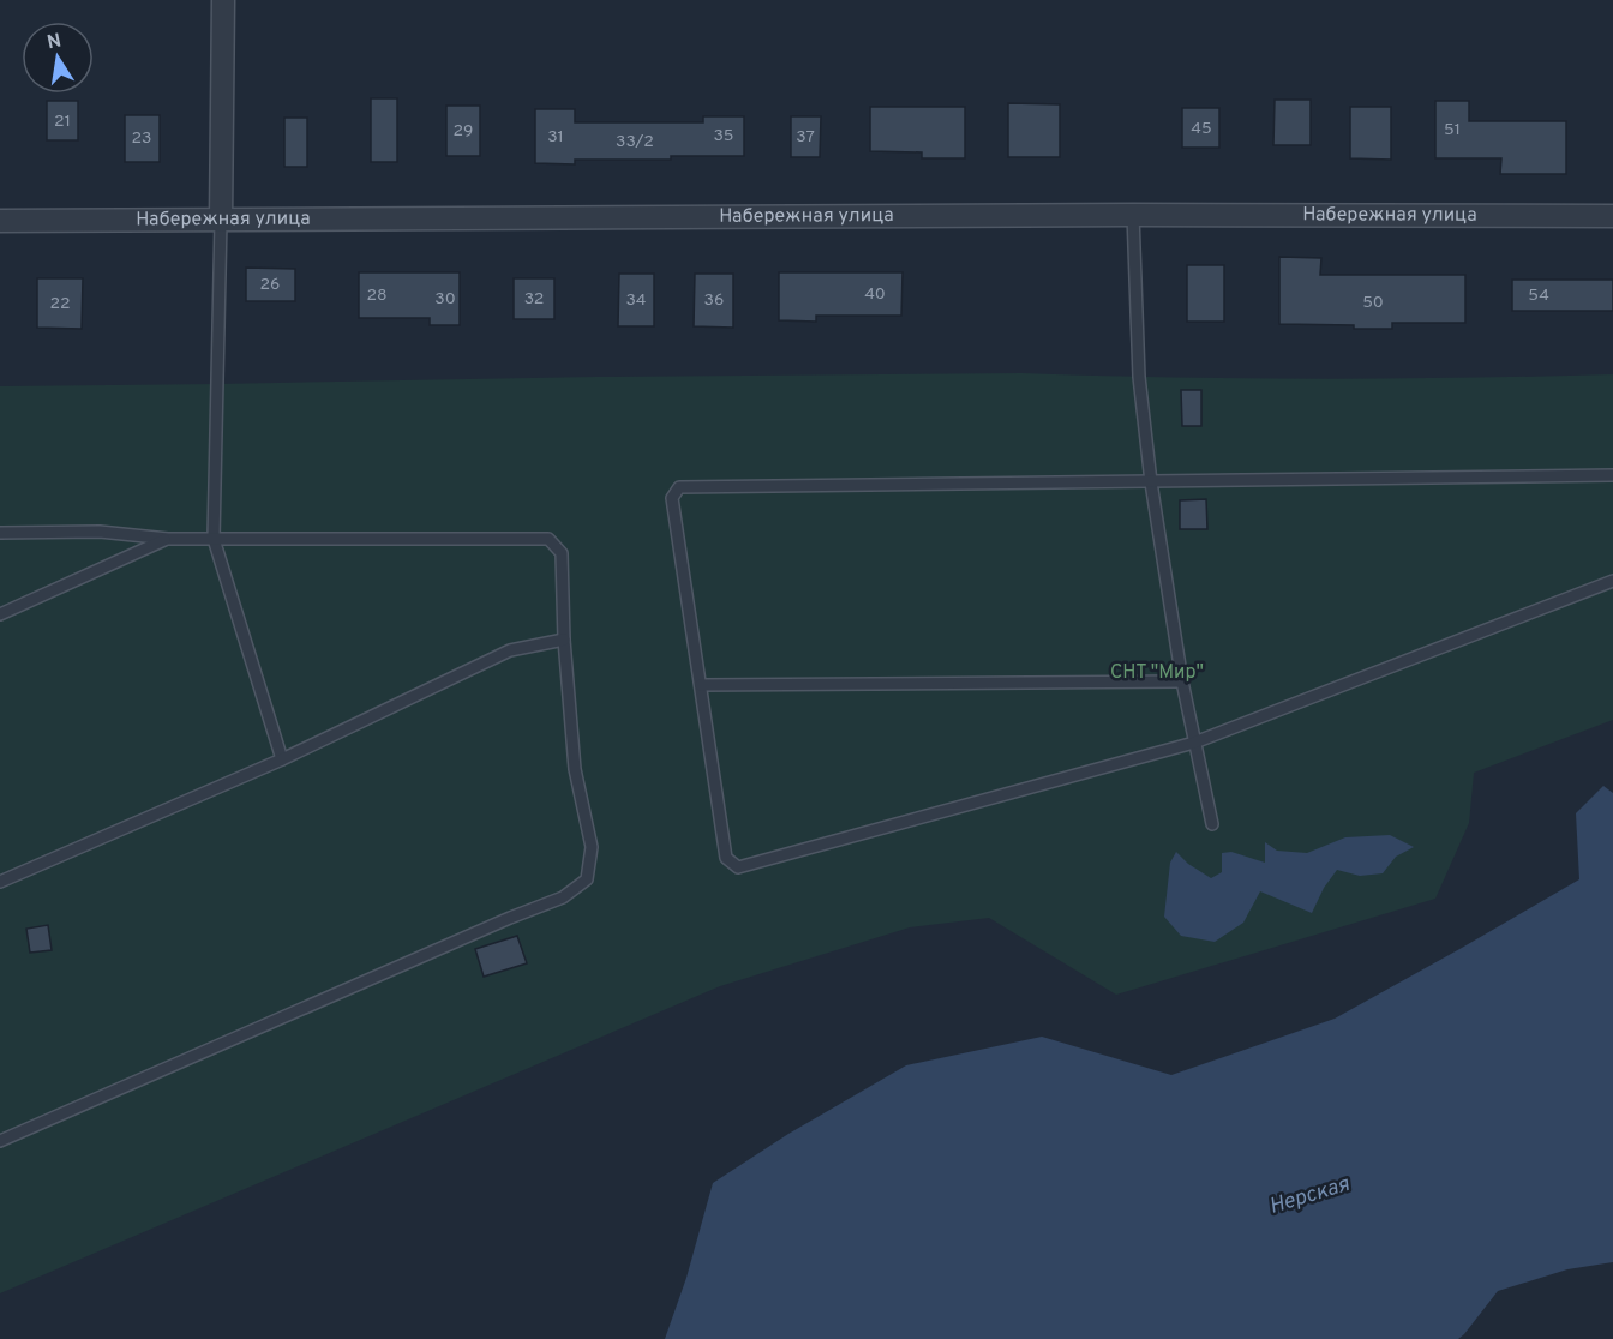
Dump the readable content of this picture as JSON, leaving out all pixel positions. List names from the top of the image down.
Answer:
{
  "streets": {
    "street": ["Набережная улица"]
  },
  "water": ["Нерская"],
  "parks": ["СНТ \"Мир\""],
  "house_numbers": [
    "21",
    "45",
    "51",
    "29",
    "35",
    "31",
    "37",
    "23",
    "33/2",
    "26",
    "40",
    "28",
    "54",
    "30",
    "32",
    "34",
    "36",
    "50",
    "22"
  ],
  "north": "top"
}
